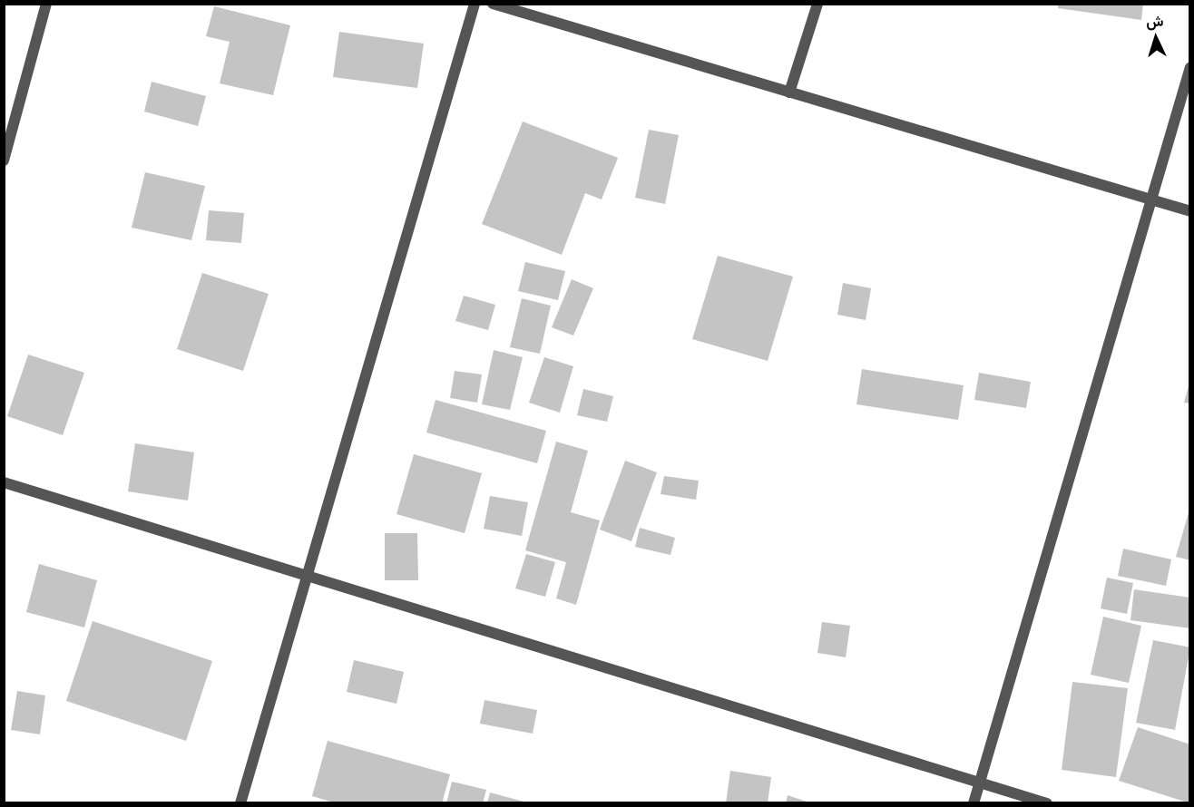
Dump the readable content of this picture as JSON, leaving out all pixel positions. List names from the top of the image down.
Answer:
{
  "north": "top"
}
